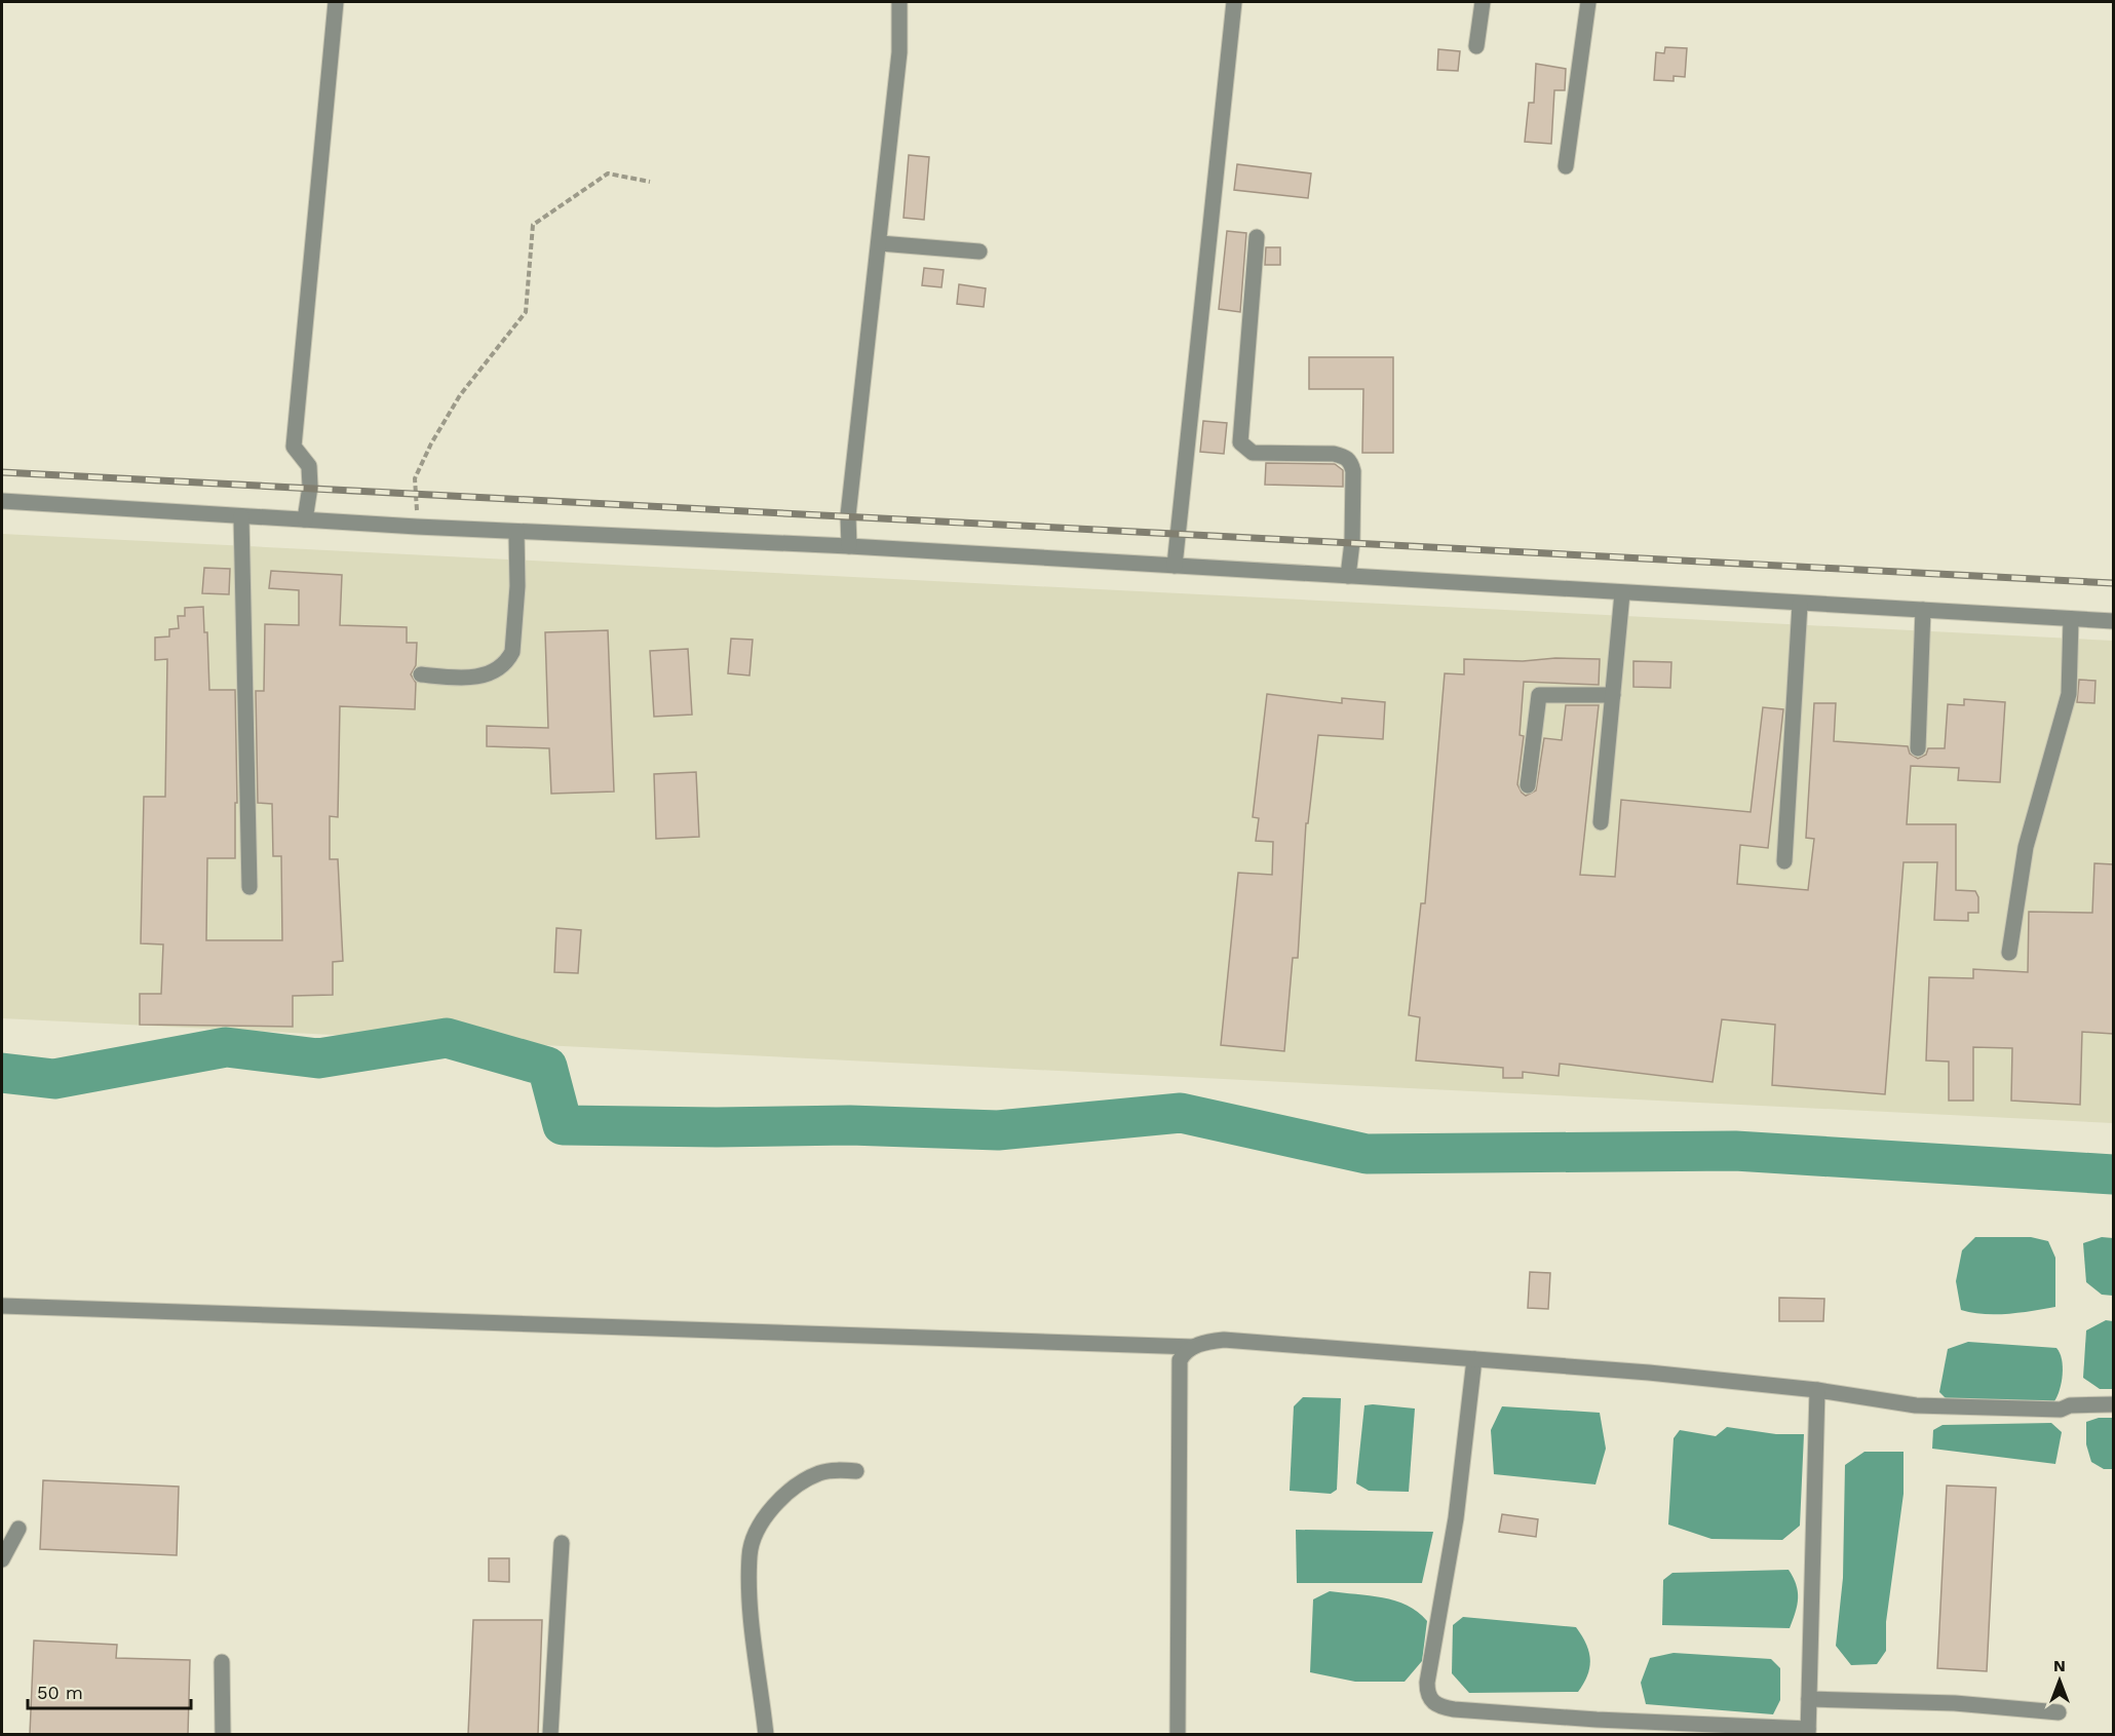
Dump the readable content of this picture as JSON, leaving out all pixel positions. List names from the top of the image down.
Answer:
{
  "scale_bar": "50 m",
  "north": "top"
}
